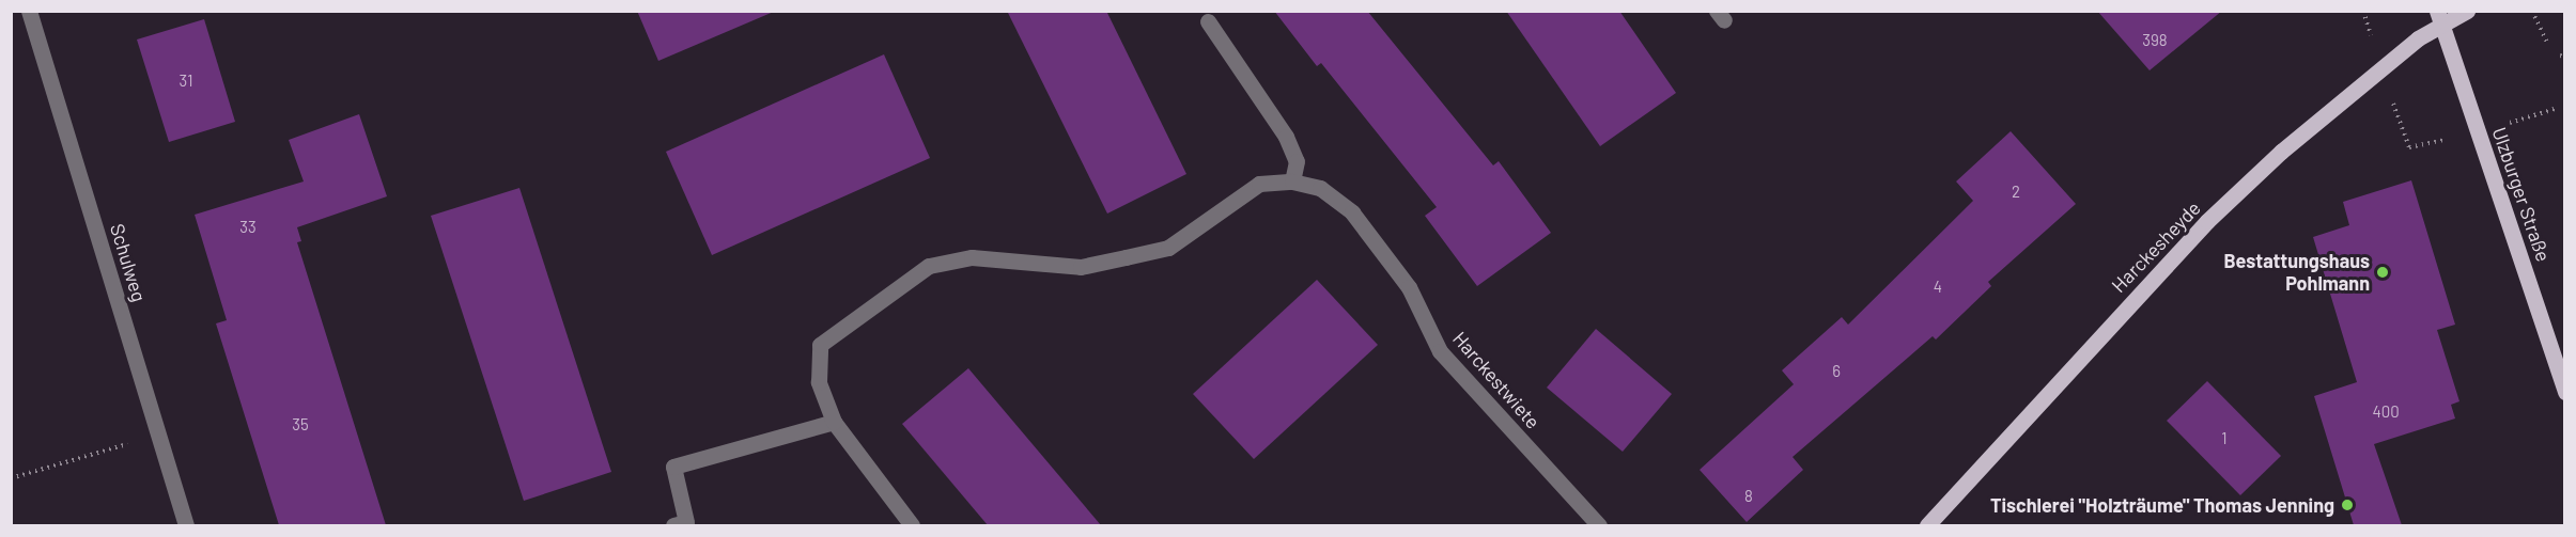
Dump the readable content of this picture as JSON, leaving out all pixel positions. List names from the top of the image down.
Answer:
{
  "streets": {
    "main road": ["Ulzburger Straße", "Harckesheyde"],
    "street": ["Schulweg", "Harckestwiete"]
  },
  "crossings": [
    ["Ulzburger Straße", "Harckesheyde"]
  ],
  "places": ["Bestattungshaus Pohlmann", "Tischlerei \"Holzträume\" Thomas Jenning"],
  "house_numbers": [
    "398",
    "31",
    "2",
    "33",
    "4",
    "6",
    "400",
    "35",
    "1",
    "8"
  ]
}
